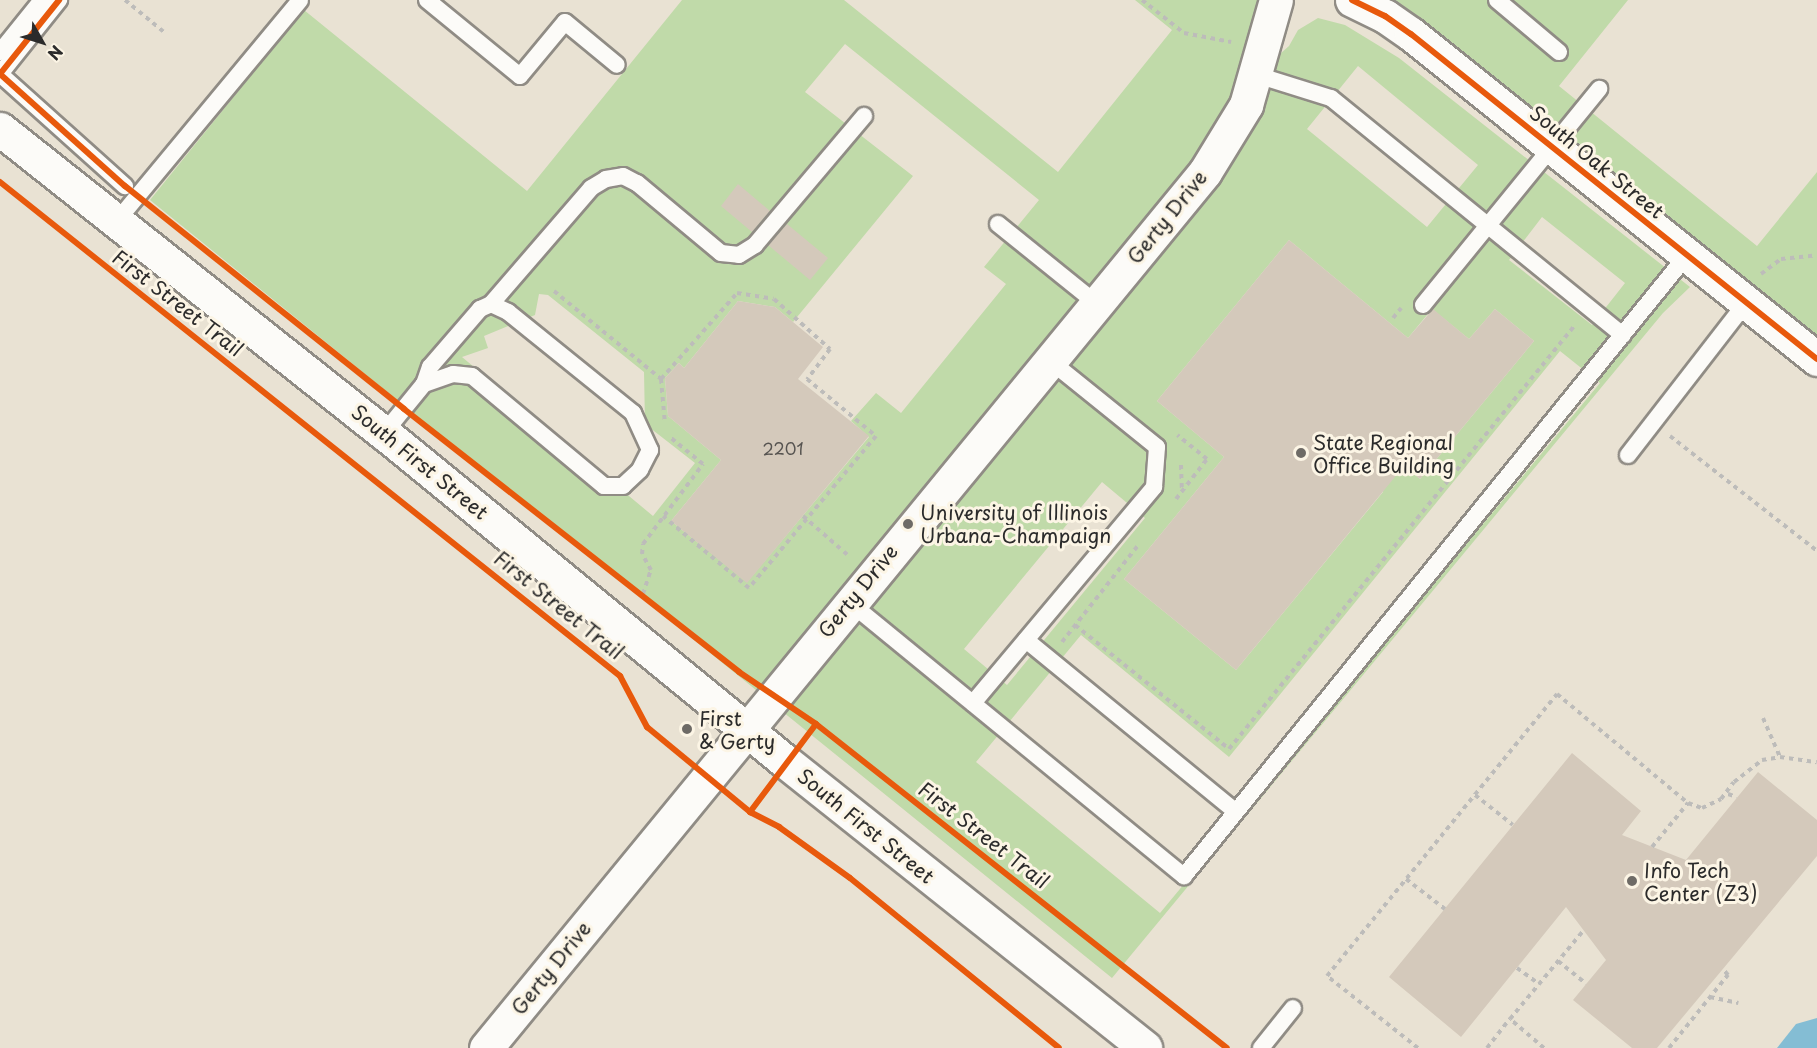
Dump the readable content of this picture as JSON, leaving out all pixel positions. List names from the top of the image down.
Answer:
{
  "streets": {
    "street": ["South Oak Street", "Gerty Drive", "South First Street"],
    "cycle path": ["First Street Trail"]
  },
  "crossings": [
    ["Gerty Drive", "South First Street"]
  ],
  "places": [
    "State Regional Office Building",
    "University of Illinois Urbana-Champaign",
    "First & Gerty",
    "Info Tech Center (Z3)"
  ],
  "house_numbers": ["2201"],
  "north": "bottom right"
}
